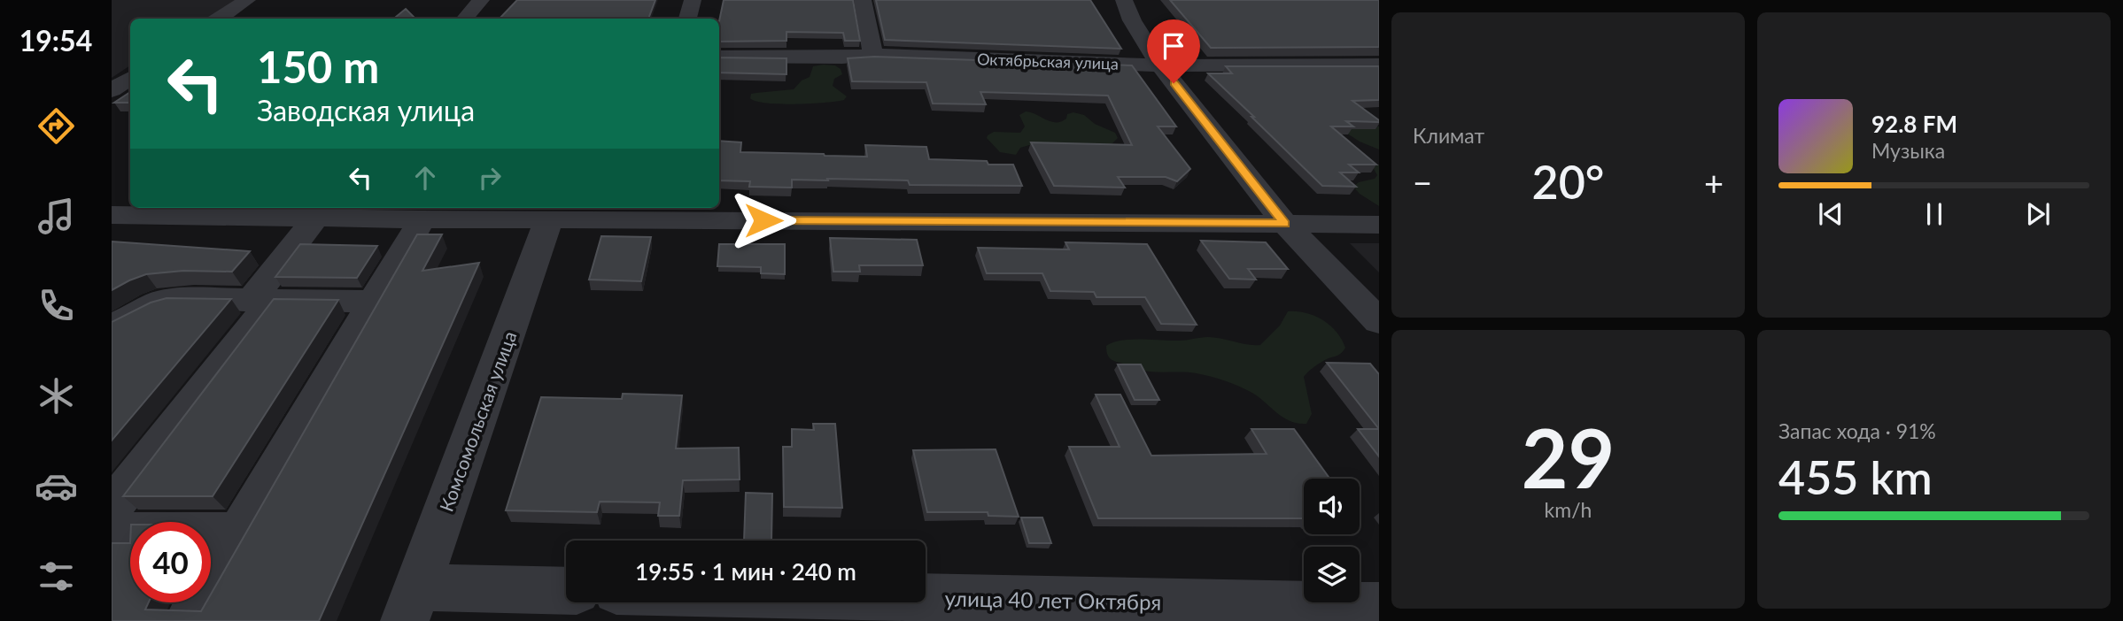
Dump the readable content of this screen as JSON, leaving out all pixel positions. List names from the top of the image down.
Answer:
{
  "streets": {
    "street": ["Октябрьская улица", "Комсомольская улица", "улица 40 лет Октября"]
  },
  "page": {
    "tabs": "19:54",
    "tile": [
      "Климат",
      ["29", "km/h"],
      ["Запас хода · 91%", "455 km"]
    ],
    "turn": ["150 m", "Заводская улица"],
    "song": ["92.8 FM", "Музыка"],
    "heat": ["−", "20°", "+"],
    "limit": "40",
    "trip": "19:55 · 1 мин · 240 m"
  }
}
